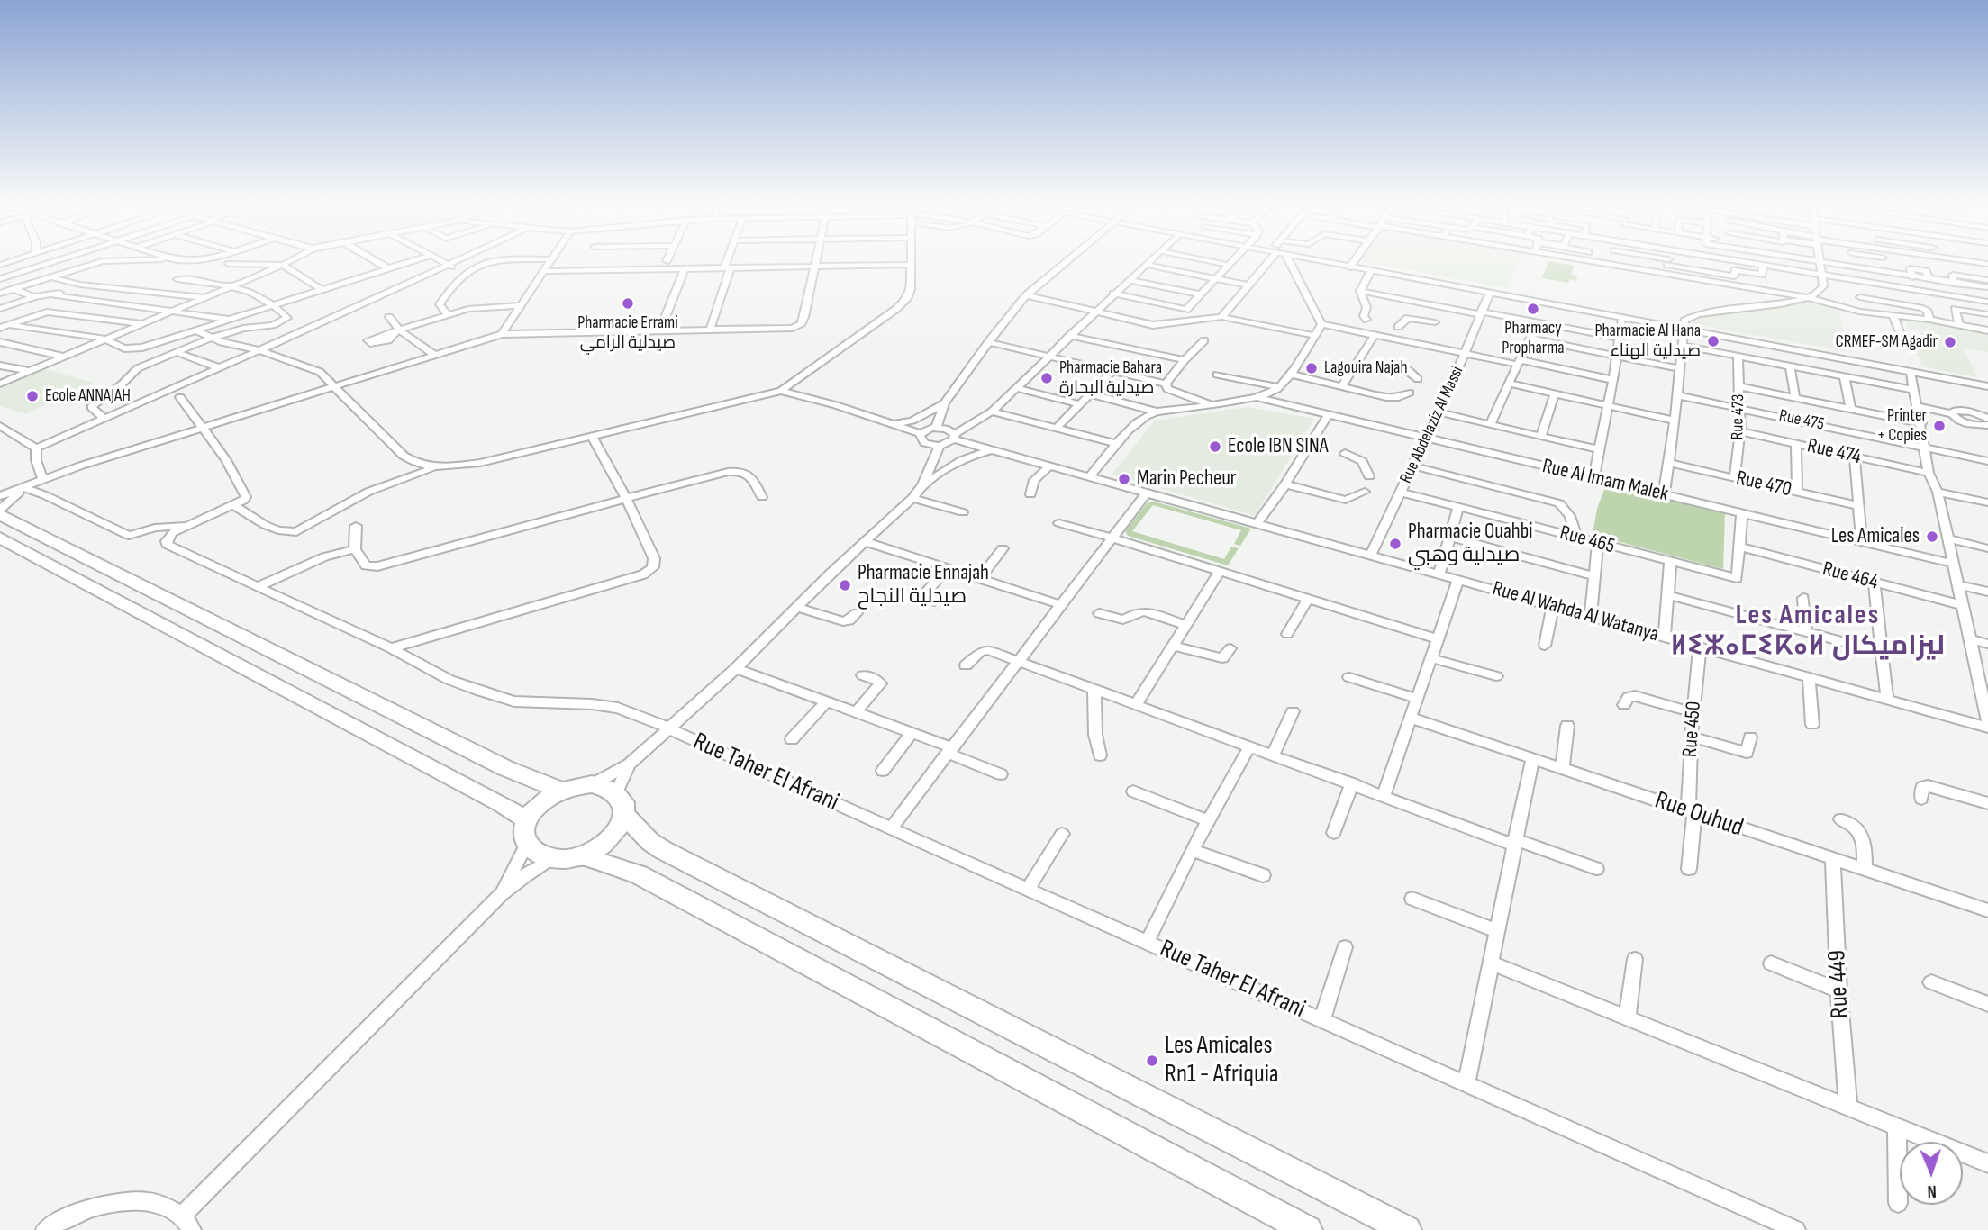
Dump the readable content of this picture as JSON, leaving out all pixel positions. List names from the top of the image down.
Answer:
{
  "streets": {
    "street": [
      "Rue 473",
      "Rue 475",
      "Rue Abdelaziz Al Massi",
      "Rue 474",
      "Rue Al Imam Malek",
      "Rue 470",
      "Rue 465",
      "Rue 464",
      "Rue Al Wahda Al Watanya",
      "Rue 450",
      "Rue Taher El Afrani",
      "Rue Ouhud",
      "Rue 449"
    ]
  },
  "crossings": [
    ["Rue 473", "Rue 475"],
    ["Rue 473", "Rue 474"],
    ["Rue 473", "Rue 470"],
    ["Rue Abdelaziz Al Massi", "Rue Al Imam Malek"],
    ["Rue Abdelaziz Al Massi", "Rue 465"],
    ["Rue Abdelaziz Al Massi", "Rue Al Wahda Al Watanya"],
    ["Rue 465", "Rue 464"],
    ["Rue Al Wahda Al Watanya", "Rue 450"],
    ["Rue 450", "Rue Ouhud"],
    ["Rue Ouhud", "Rue 449"]
  ],
  "districts": ["Les Amicales ⵍⵉⵣⴰⵎⵉⴽⴰⵍ ليزاميكال"],
  "places": [
    "Pharmacie Errami صيدلية الرامي",
    "Pharmacy Propharma",
    "Pharmacie Al Hana صيدلية الهناء",
    "CRMEF-SM Agadir",
    "Lagouira Najah",
    "Pharmacie Bahara صيدلية البحارة",
    "Ecole ANNAJAH",
    "Printer + Copies",
    "Ecole IBN SINA",
    "Marin Pecheur",
    "Les Amicales",
    "Pharmacie Ouahbi صيدلية وهبي",
    "Pharmacie Ennajah صيدلية النجاح",
    "Les Amicales Rn1 - Afriquia"
  ],
  "north": "bottom"
}
